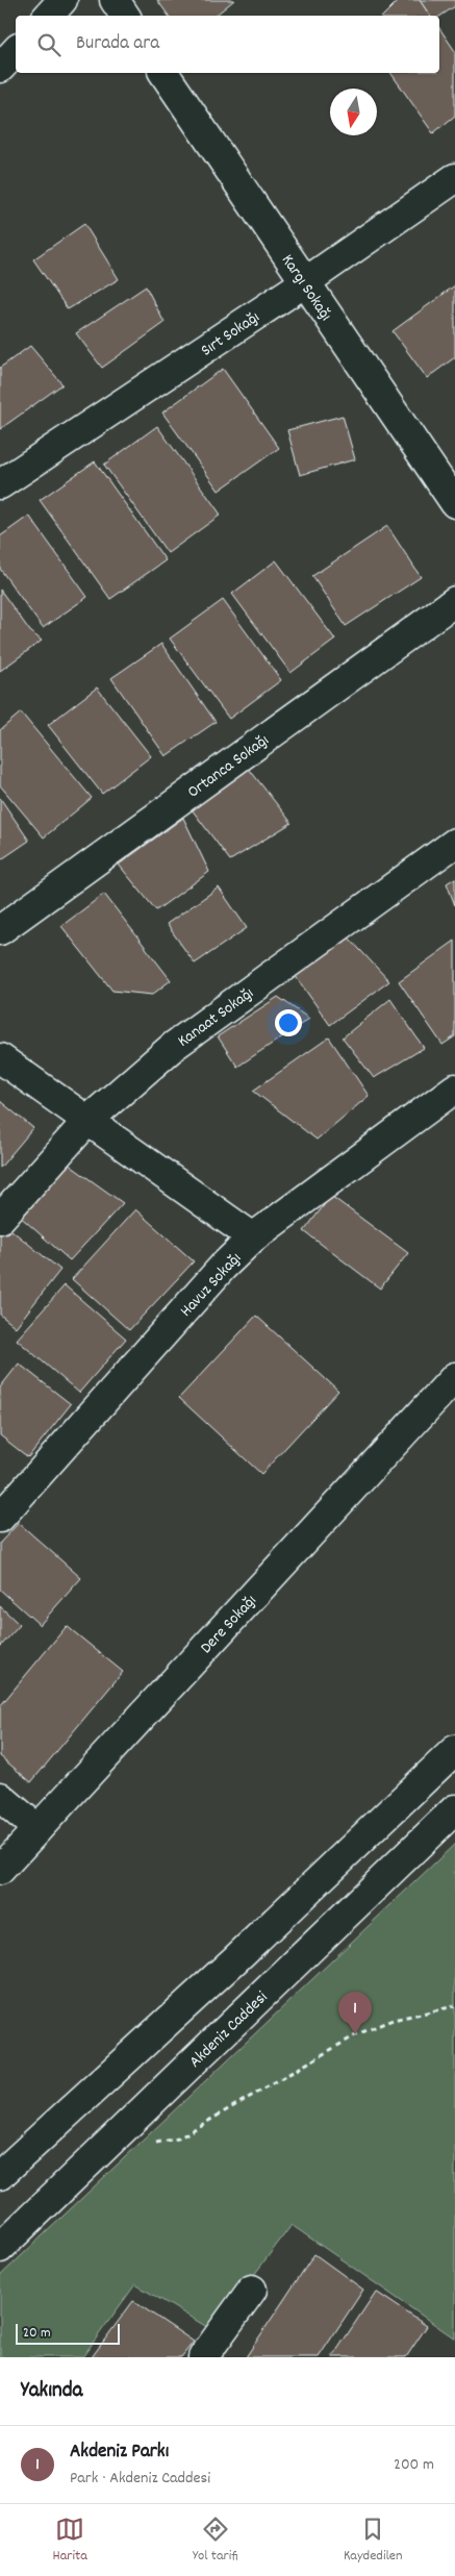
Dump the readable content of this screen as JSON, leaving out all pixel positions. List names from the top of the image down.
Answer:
{
  "streets": {
    "street": [
      "Kargı Sokağı",
      "Sırt Sokağı",
      "Ortanca Sokağı",
      "Kanaat Sokağı",
      "Havuz Sokağı",
      "Dere Sokağı",
      "Akdeniz Caddesi"
    ]
  },
  "crossings": [
    ["Kargı Sokağı", "Sırt Sokağı"]
  ],
  "scale_bar": "20 m",
  "north": "bottom",
  "page": {
    "search": "Burada ara",
    "pins": "1",
    "scale": "20 m",
    "heading": "Yakında",
    "list": [
      {
        "mark": "1",
        "name": "Akdeniz Parkı",
        "note": "Park · Akdeniz Caddesi",
        "value": "200 m"
      }
    ],
    "nav": ["Harita", "Yol tarifi", "Kaydedilen"]
  }
}
